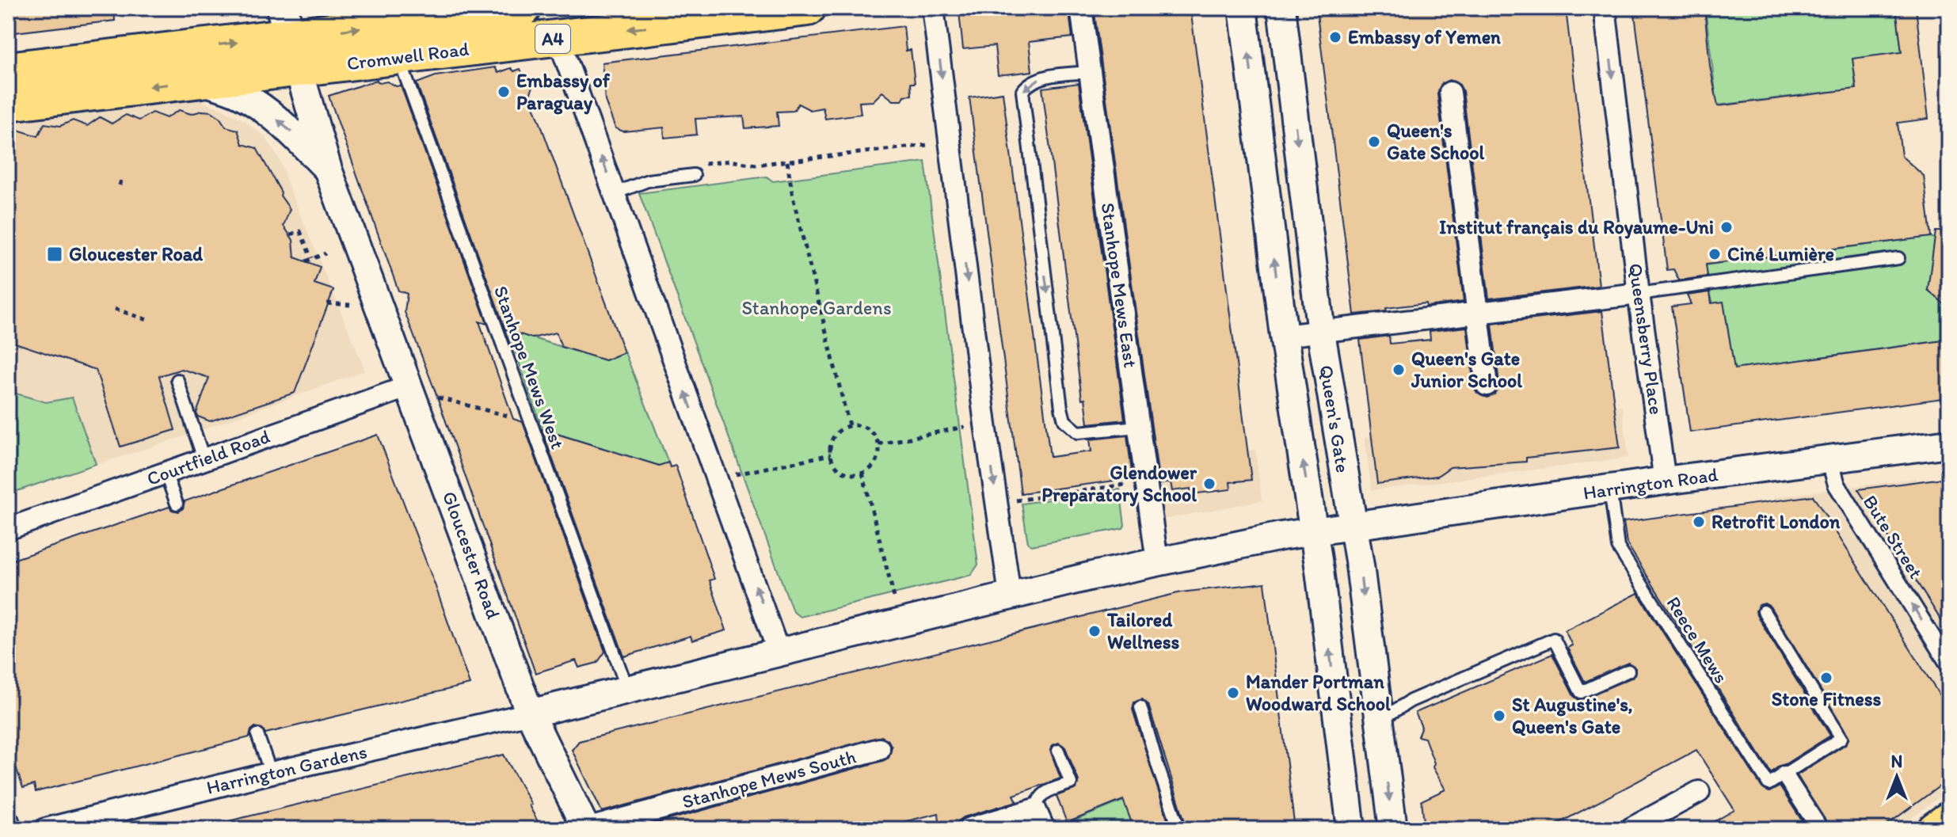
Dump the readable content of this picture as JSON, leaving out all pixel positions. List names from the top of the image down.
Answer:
{
  "streets": {
    "highway": ["A4", "Cromwell Road"],
    "street": [
      "Stanhope Mews East",
      "Queensberry Place",
      "Queen's Gate",
      "Courtfield Road",
      "Harrington Road",
      "Bute Street",
      "Gloucester Road",
      "Harrington Gardens",
      "Stanhope Mews South"
    ],
    "lane": ["Stanhope Mews West", "Reece Mews"]
  },
  "crossings": [
    ["Cromwell Road", "Stanhope Mews West"],
    ["Cromwell Road", "Gloucester Road"],
    ["Queensberry Place", "Harrington Road"],
    ["Queen's Gate", "Harrington Road"],
    ["Courtfield Road", "Gloucester Road"],
    ["Harrington Road", "Bute Street"],
    ["Harrington Road", "Reece Mews"],
    ["Gloucester Road", "Harrington Gardens"],
    ["Gloucester Road", "Stanhope Mews South"]
  ],
  "one_way": ["Bute Street"],
  "parks": ["Stanhope Gardens"],
  "places": {
    "other": [
      "Embassy of Yemen",
      "Embassy of Paraguay",
      "Queen's Gate School",
      "Institut français du Royaume-Uni",
      "Ciné Lumière",
      "Queen's Gate Junior School",
      "Glendower Preparatory School",
      "Retrofit London",
      "Tailored Wellness",
      "Stone Fitness",
      "Mander Portman Woodward School",
      "St Augustine's, Queen's Gate"
    ],
    "transit": ["Gloucester Road"]
  },
  "north": "top"
}
